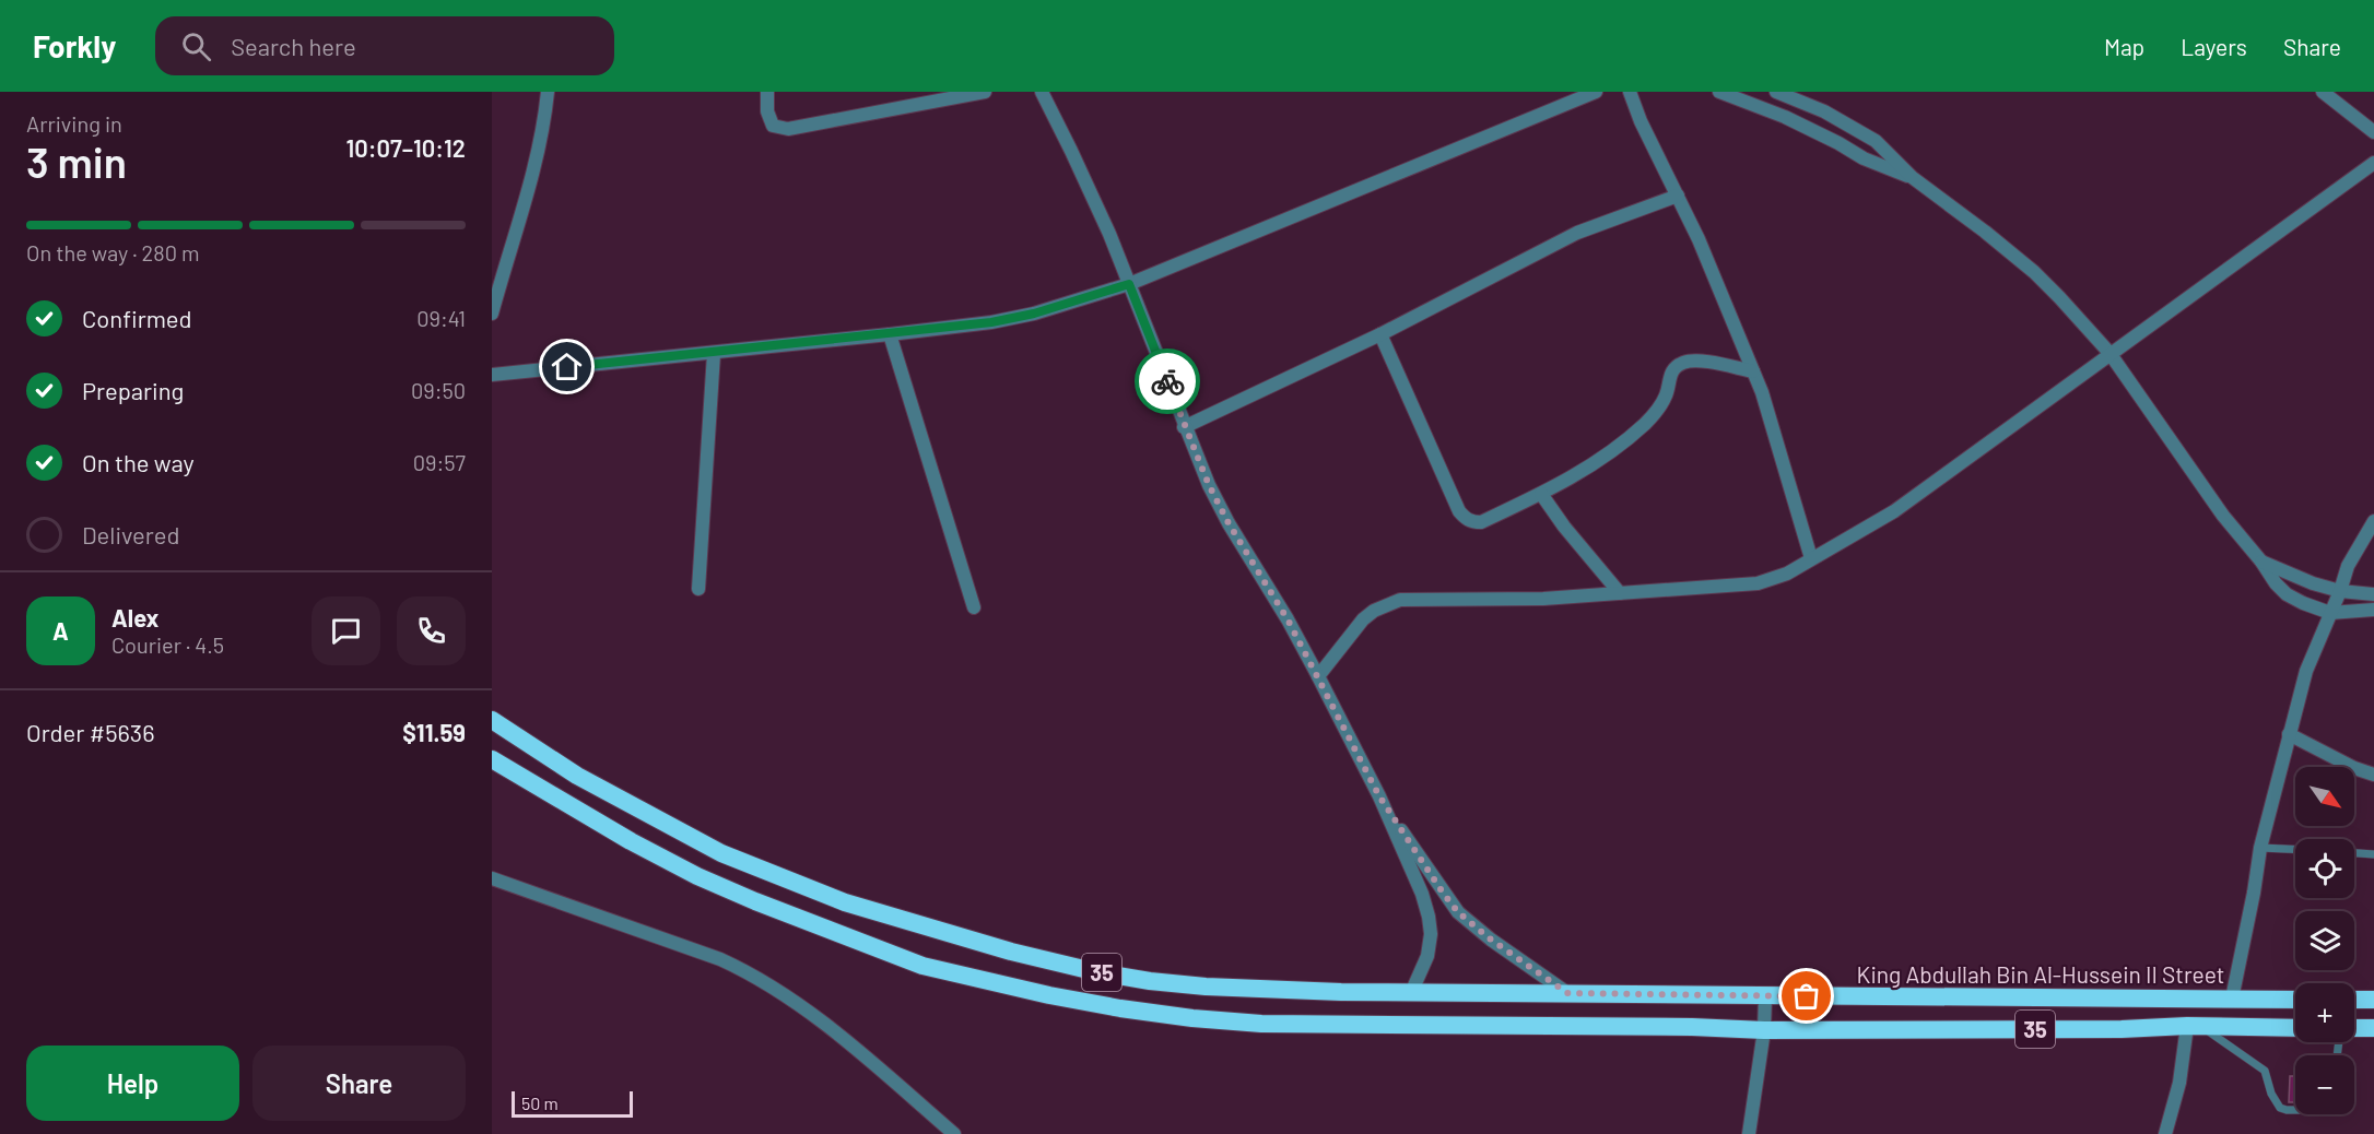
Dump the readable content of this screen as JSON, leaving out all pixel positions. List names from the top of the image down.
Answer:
{
  "streets": {
    "highway": ["35", "King Abdullah Bin Al-Hussein II Street"]
  },
  "scale_bar": "50 m",
  "north": "bottom right",
  "page": {
    "header": "Forkly",
    "search": "Search here",
    "nav": ["Map", "Layers", "Share"],
    "heading": ["3 min", "Arriving in", "10:07–10:12"],
    "panel": [
      "Alex",
      "Courier · 4.5",
      "Order #5636",
      "$11.59"
    ],
    "bar": "On the way · 280 m",
    "list": [
      ["Confirmed", "09:41"],
      ["Preparing", "09:50"],
      ["On the way", "09:57"],
      "Delivered"
    ],
    "round": "A",
    "map_buttons": ["+", "−"],
    "buttons": ["Help", "Share"],
    "scale": "50 m"
  }
}
